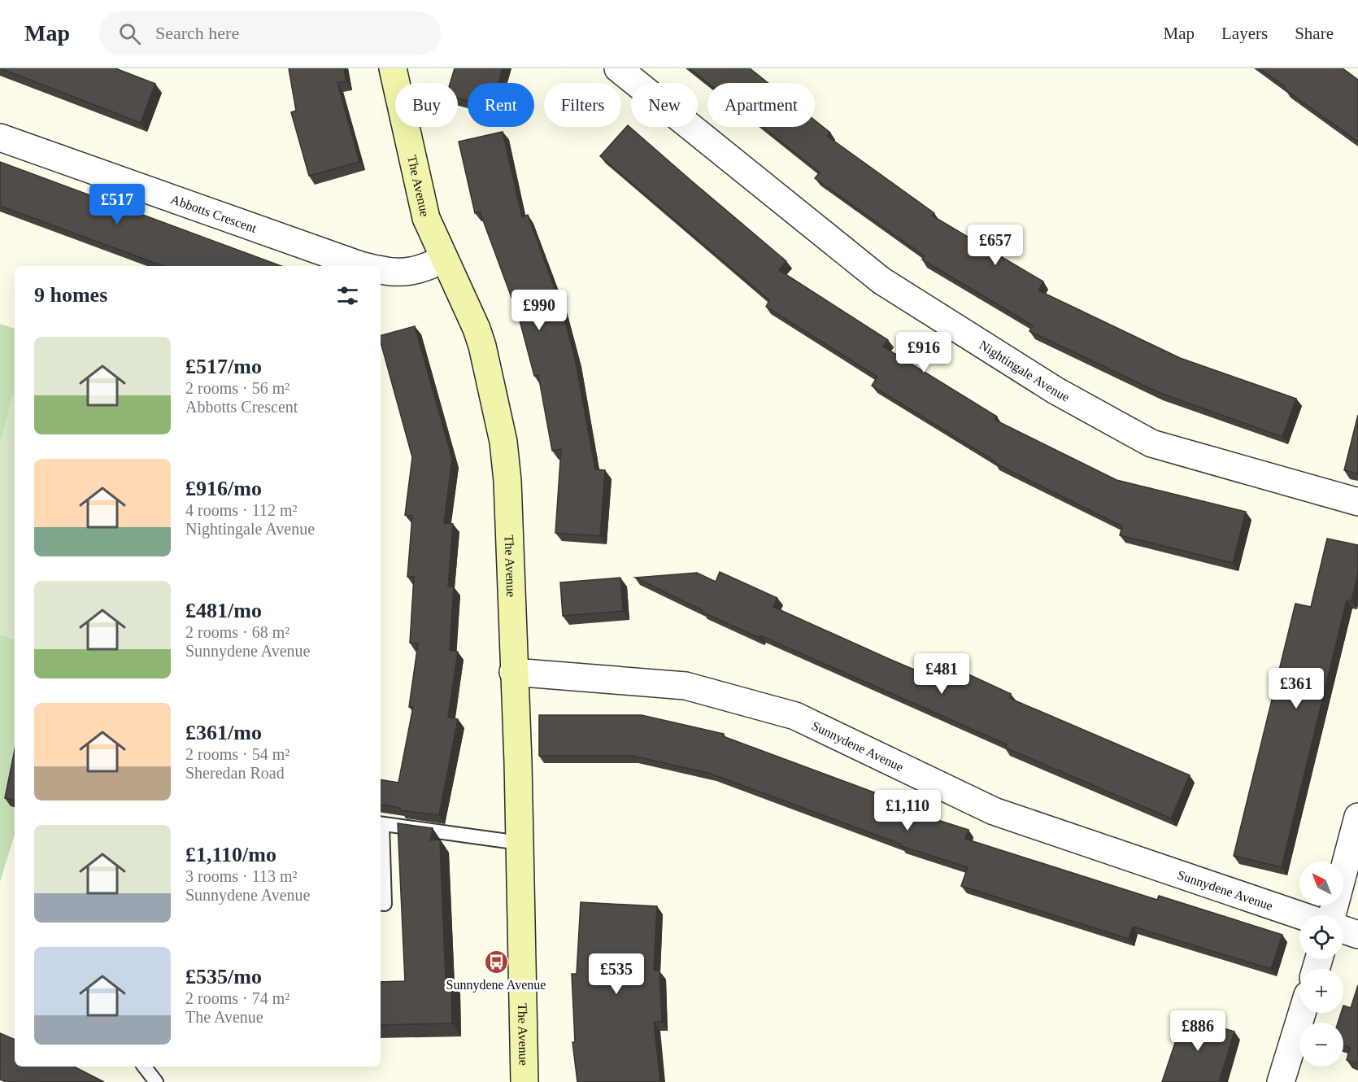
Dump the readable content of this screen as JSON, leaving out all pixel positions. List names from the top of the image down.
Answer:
{
  "streets": {
    "street": [
      "The Avenue",
      "Abbotts Crescent",
      "Nightingale Avenue",
      "Sunnydene Avenue"
    ]
  },
  "crossings": [
    ["The Avenue", "Sunnydene Avenue"]
  ],
  "places": {
    "bus stop": ["Sunnydene Avenue"]
  },
  "north": "top left",
  "page": {
    "header": "Map",
    "search": "Search here",
    "nav": ["Map", "Layers", "Share"],
    "chip": [
      "Buy",
      "Rent",
      "Filters",
      "New",
      "Apartment"
    ],
    "price": [
      "£517",
      "£657",
      "£990",
      "£916",
      "£481",
      "£361",
      "£1,110",
      "£535",
      "£886"
    ],
    "heading": "9 homes",
    "list": [
      {
        "name": "£517/mo",
        "note": "2 rooms · 56 m² · Abbotts Crescent"
      },
      {
        "name": "£916/mo",
        "note": "4 rooms · 112 m² · Nightingale Avenue"
      },
      {
        "name": "£481/mo",
        "note": "2 rooms · 68 m² · Sunnydene Avenue"
      },
      {
        "name": "£361/mo",
        "note": "2 rooms · 54 m² · Sheredan Road"
      },
      {
        "name": "£1,110/mo",
        "note": "3 rooms · 113 m² · Sunnydene Avenue"
      },
      {
        "name": "£535/mo",
        "note": "2 rooms · 74 m² · The Avenue"
      }
    ],
    "map_buttons": ["+", "−"]
  }
}
